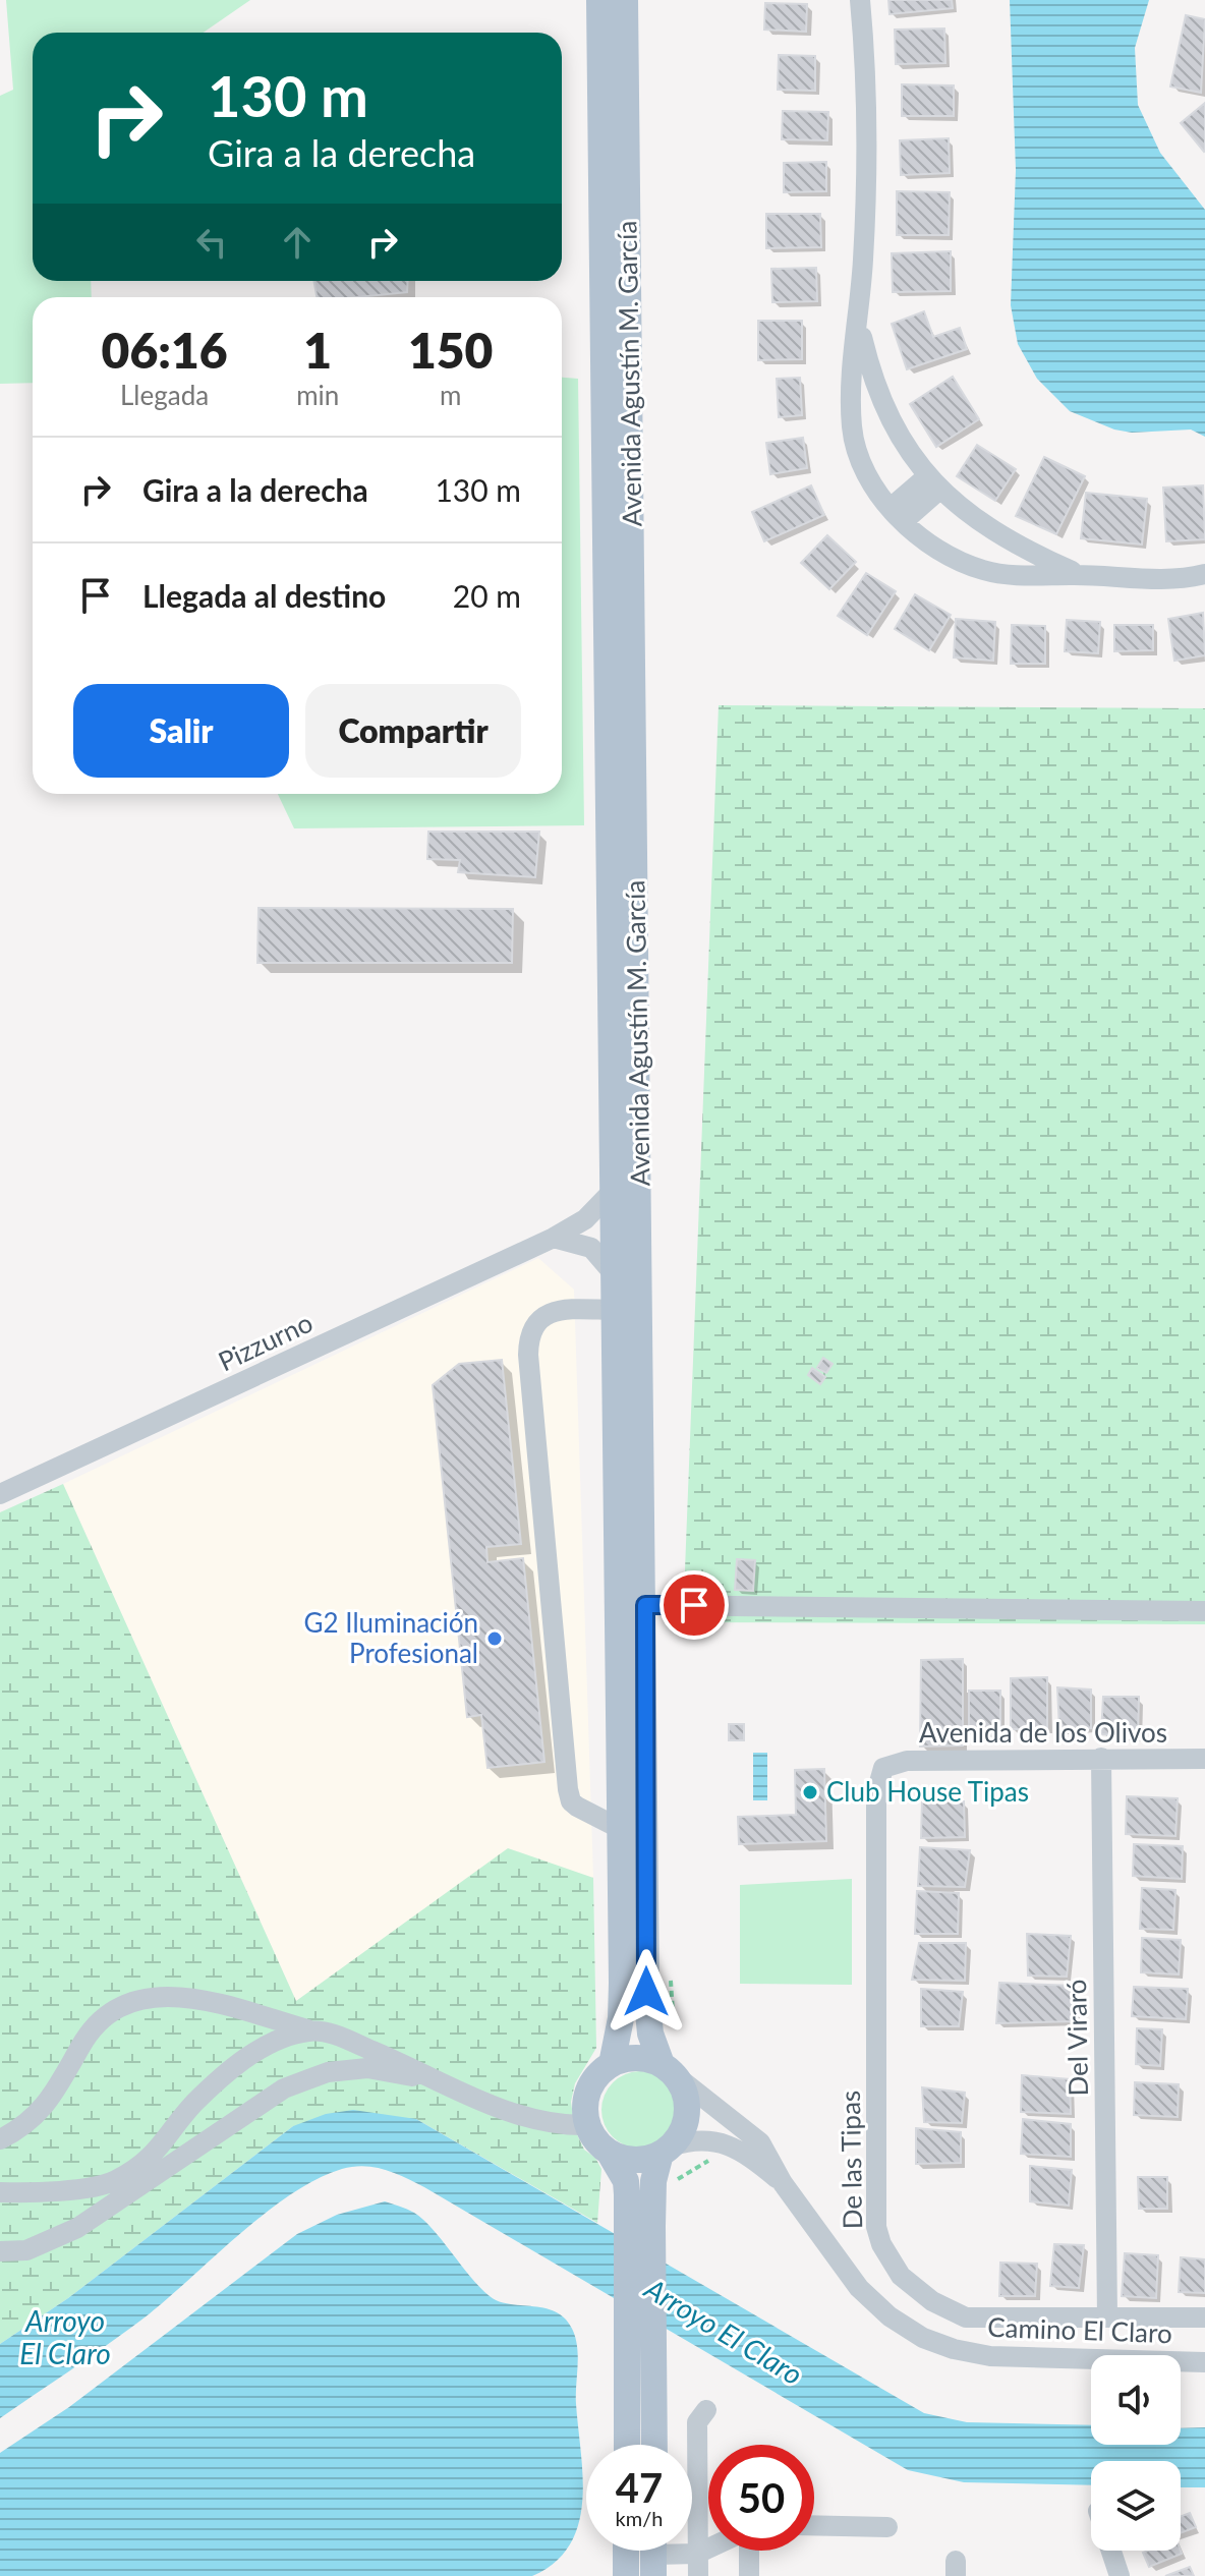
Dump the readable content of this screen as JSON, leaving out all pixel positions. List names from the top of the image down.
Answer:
{
  "streets": {
    "main road": ["Avenida Agustín M. García"],
    "street": [
      "Pizzurno",
      "Avenida de los Olivos",
      "Del Viraró",
      "De las Tipas",
      "Camino El Claro"
    ]
  },
  "crossings": [
    ["Avenida Agustín M. García", "Pizzurno"],
    ["Avenida Agustín M. García", "Camino El Claro"],
    ["Avenida de los Olivos", "Del Viraró"],
    ["Avenida de los Olivos", "De las Tipas"],
    ["Del Viraró", "De las Tipas"]
  ],
  "water": ["Arroyo El Claro"],
  "places": ["G2 Iluminación Profesional", "Club House Tipas"],
  "page": {
    "turn": ["130 m", "Gira a la derecha"],
    "eta": [
      "06:16",
      "Llegada",
      "1",
      "min",
      "150",
      "m"
    ],
    "list": [
      {
        "name": "Gira a la derecha",
        "value": "130 m"
      },
      {
        "name": "Llegada al destino",
        "value": "20 m"
      }
    ],
    "buttons": ["Salir", "Compartir"],
    "speed": "47 km/h",
    "limit": "50"
  }
}
